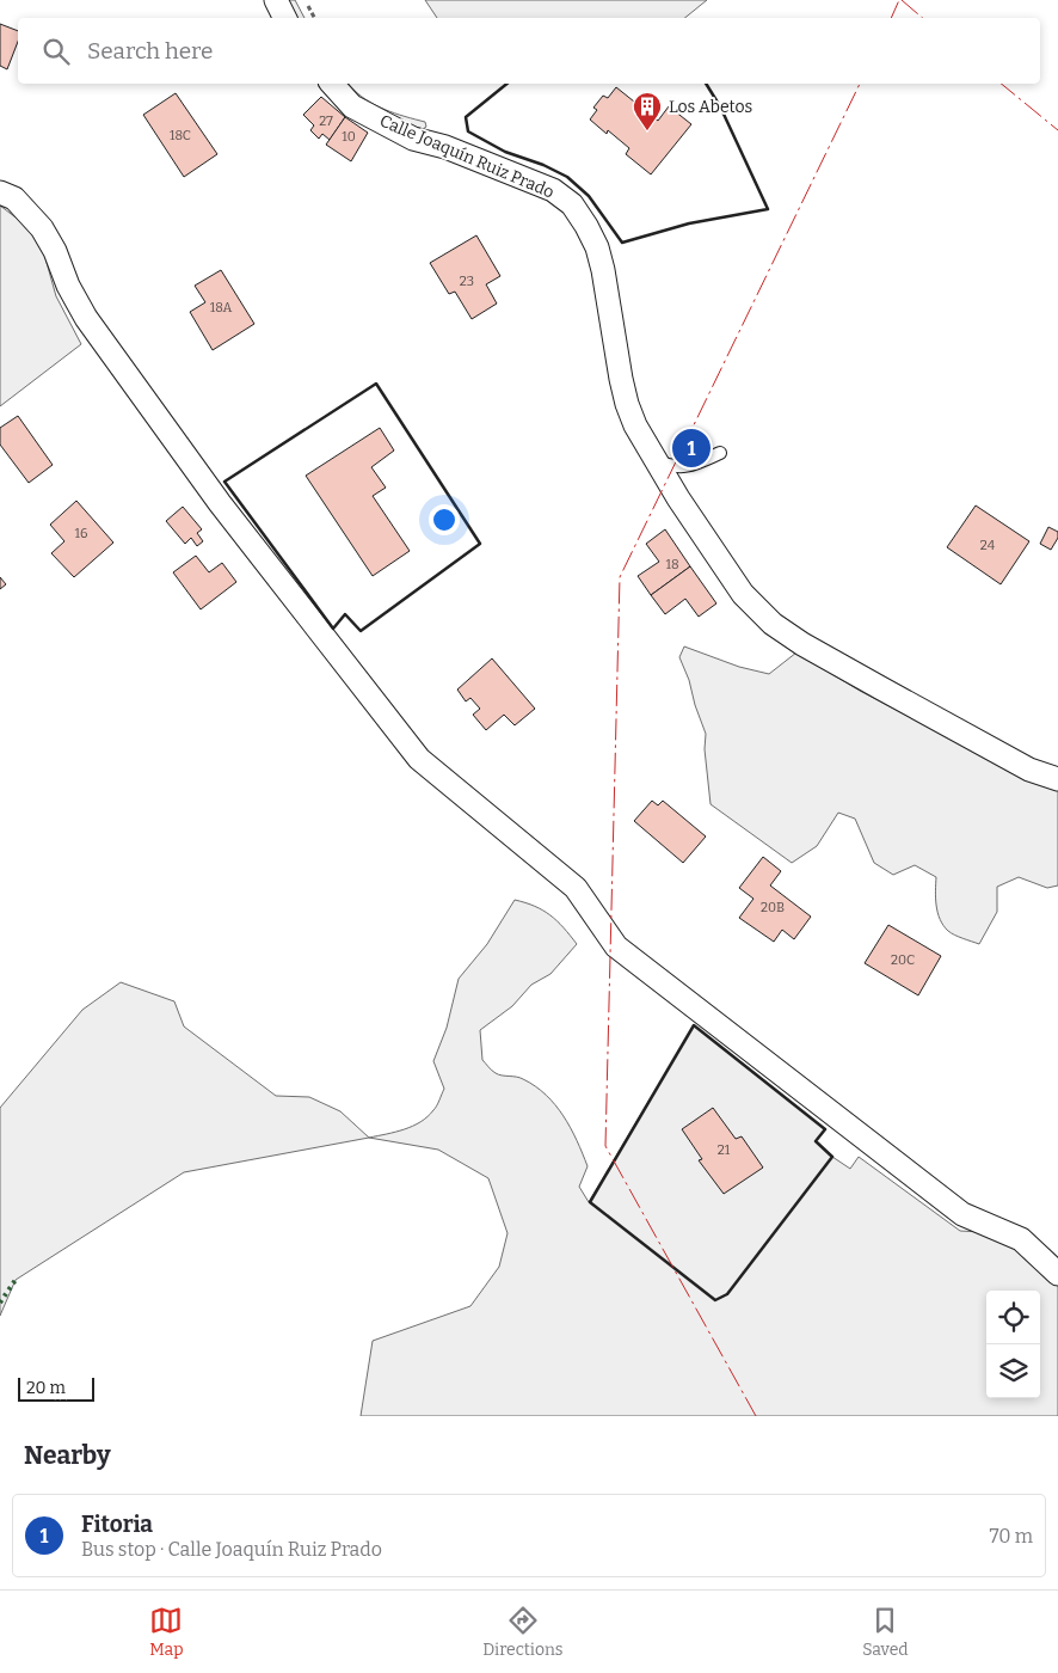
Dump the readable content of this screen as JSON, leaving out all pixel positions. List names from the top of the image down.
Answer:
{
  "streets": {
    "street": ["Calle Joaquín Ruiz Prado"]
  },
  "places": {
    "building": ["Los Abetos"]
  },
  "house_numbers": [
    "27",
    "18C",
    "10",
    "23",
    "18A",
    "16",
    "24",
    "18",
    "20B",
    "20C",
    "21"
  ],
  "scale_bar": "20 m",
  "page": {
    "search": "Search here",
    "pins": "1",
    "scale": "20 m",
    "heading": "Nearby",
    "list": [
      {
        "mark": "1",
        "name": "Fitoria",
        "note": "Bus stop · Calle Joaquín Ruiz Prado",
        "value": "70 m"
      }
    ],
    "nav": ["Map", "Directions", "Saved"]
  }
}
